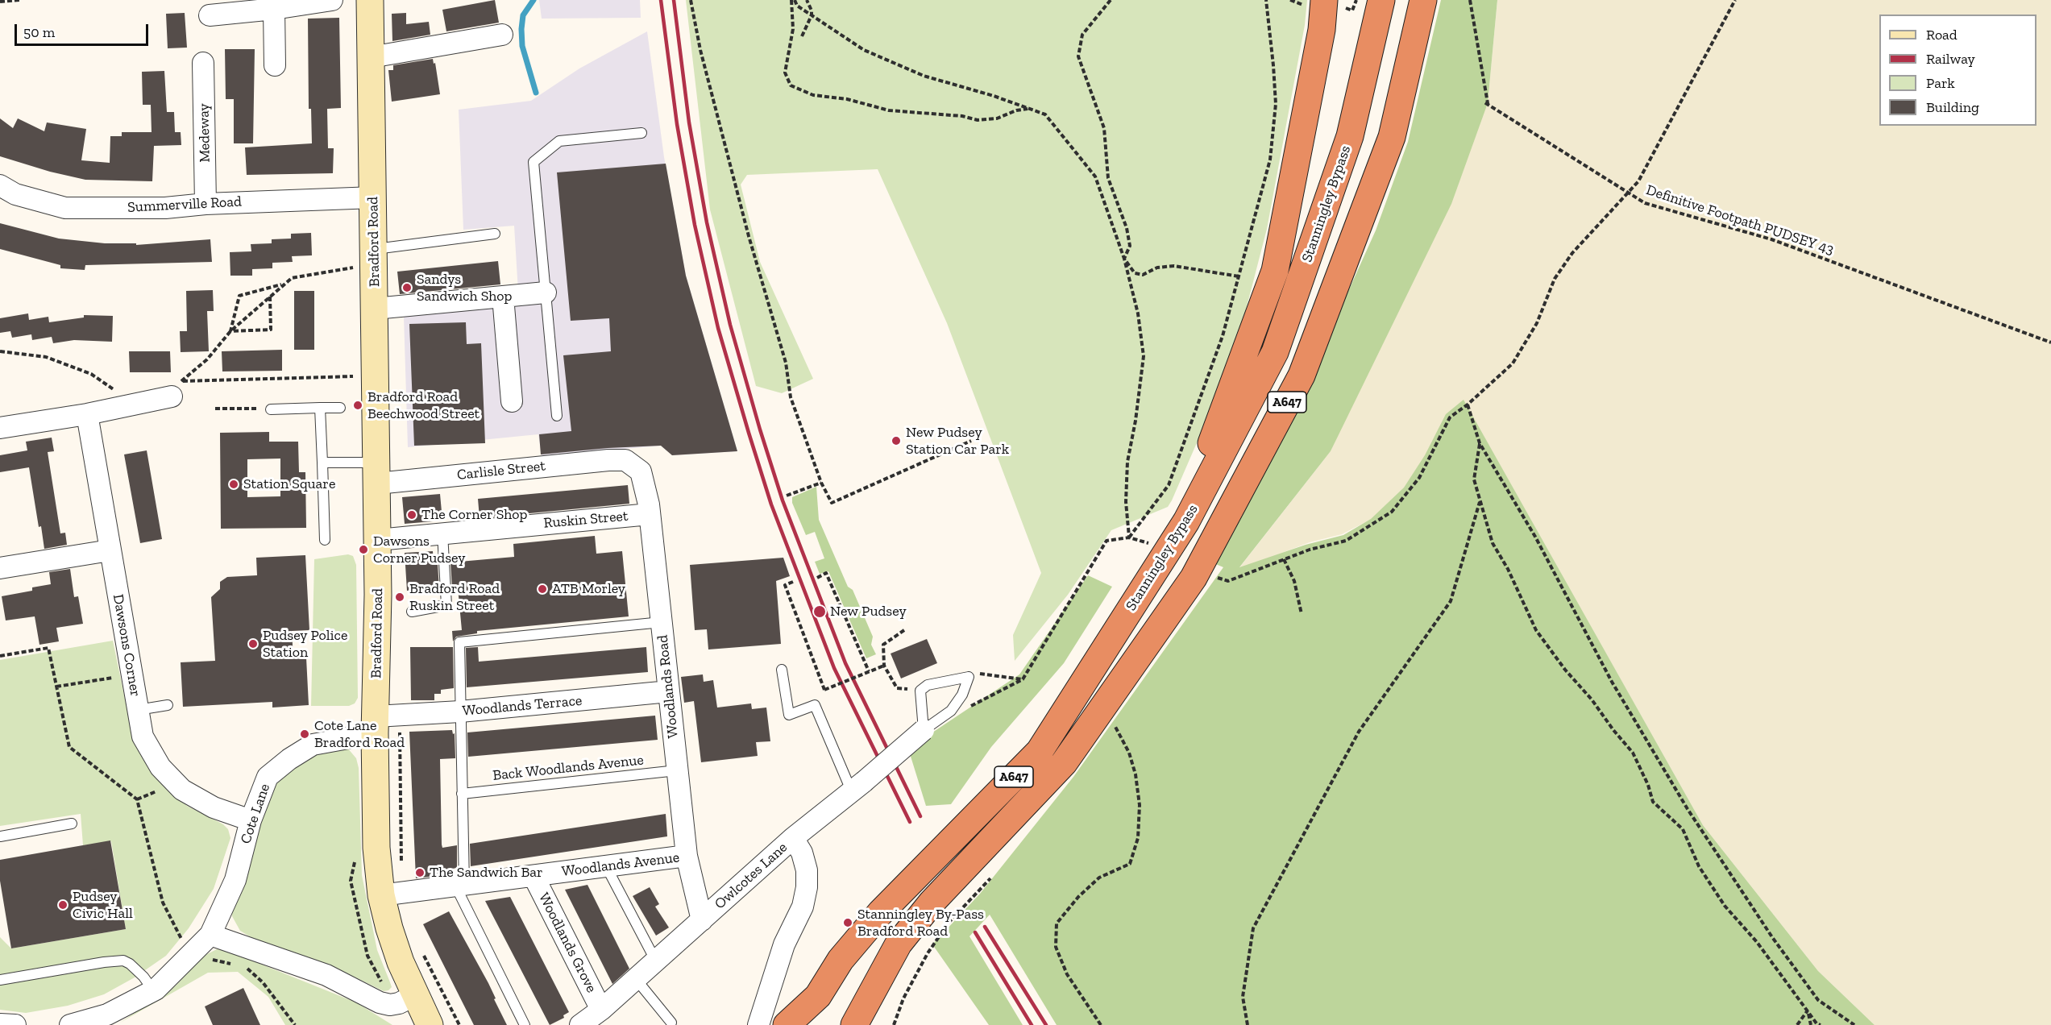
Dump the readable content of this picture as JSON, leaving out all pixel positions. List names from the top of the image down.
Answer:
{
  "streets": {
    "highway": ["Stanningley Bypass", "A647"],
    "main road": ["Bradford Road"],
    "street": [
      "Medeway",
      "Summerville Road",
      "Carlisle Street",
      "Ruskin Street",
      "Dawsons Corner",
      "Woodlands Road",
      "Woodlands Terrace",
      "Cote Lane",
      "Woodlands Avenue",
      "Owlcotes Lane",
      "Woodlands Grove"
    ],
    "lane": ["Back Woodlands Avenue"],
    "path": ["Definitive Footpath PUDSEY 43"]
  },
  "crossings": [
    ["Medeway", "Summerville Road"],
    ["Stanningley Bypass", "A647"],
    ["Summerville Road", "Bradford Road"],
    ["Bradford Road", "Carlisle Street"],
    ["Bradford Road", "Ruskin Street"],
    ["Bradford Road", "Woodlands Terrace"],
    ["Bradford Road", "Cote Lane"],
    ["Bradford Road", "Woodlands Avenue"],
    ["Carlisle Street", "Woodlands Road"],
    ["Ruskin Street", "Woodlands Road"],
    ["Dawsons Corner", "Cote Lane"],
    ["Woodlands Road", "Woodlands Terrace"],
    ["Woodlands Road", "Back Woodlands Avenue"],
    ["Woodlands Road", "Woodlands Avenue"],
    ["Woodlands Road", "Owlcotes Lane"],
    ["Woodlands Terrace", "Cote Lane"],
    ["Woodlands Avenue", "Woodlands Grove"],
    ["Owlcotes Lane", "Woodlands Grove"]
  ],
  "places": [
    "Sandys Sandwich Shop",
    "Bradford Road Beechwood Street",
    "New Pudsey Station Car Park",
    "Station Square",
    "The Corner Shop",
    "Dawsons Corner Pudsey",
    "ATB Morley",
    "Bradford Road Ruskin Street",
    "New Pudsey",
    "Pudsey Police Station",
    "Cote Lane Bradford Road",
    "The Sandwich Bar",
    "Pudsey Civic Hall",
    "Stanningley By-Pass Bradford Road"
  ],
  "legend": [
    "Road",
    "Railway",
    "Park",
    "Building"
  ],
  "scale_bar": "50 m"
}
